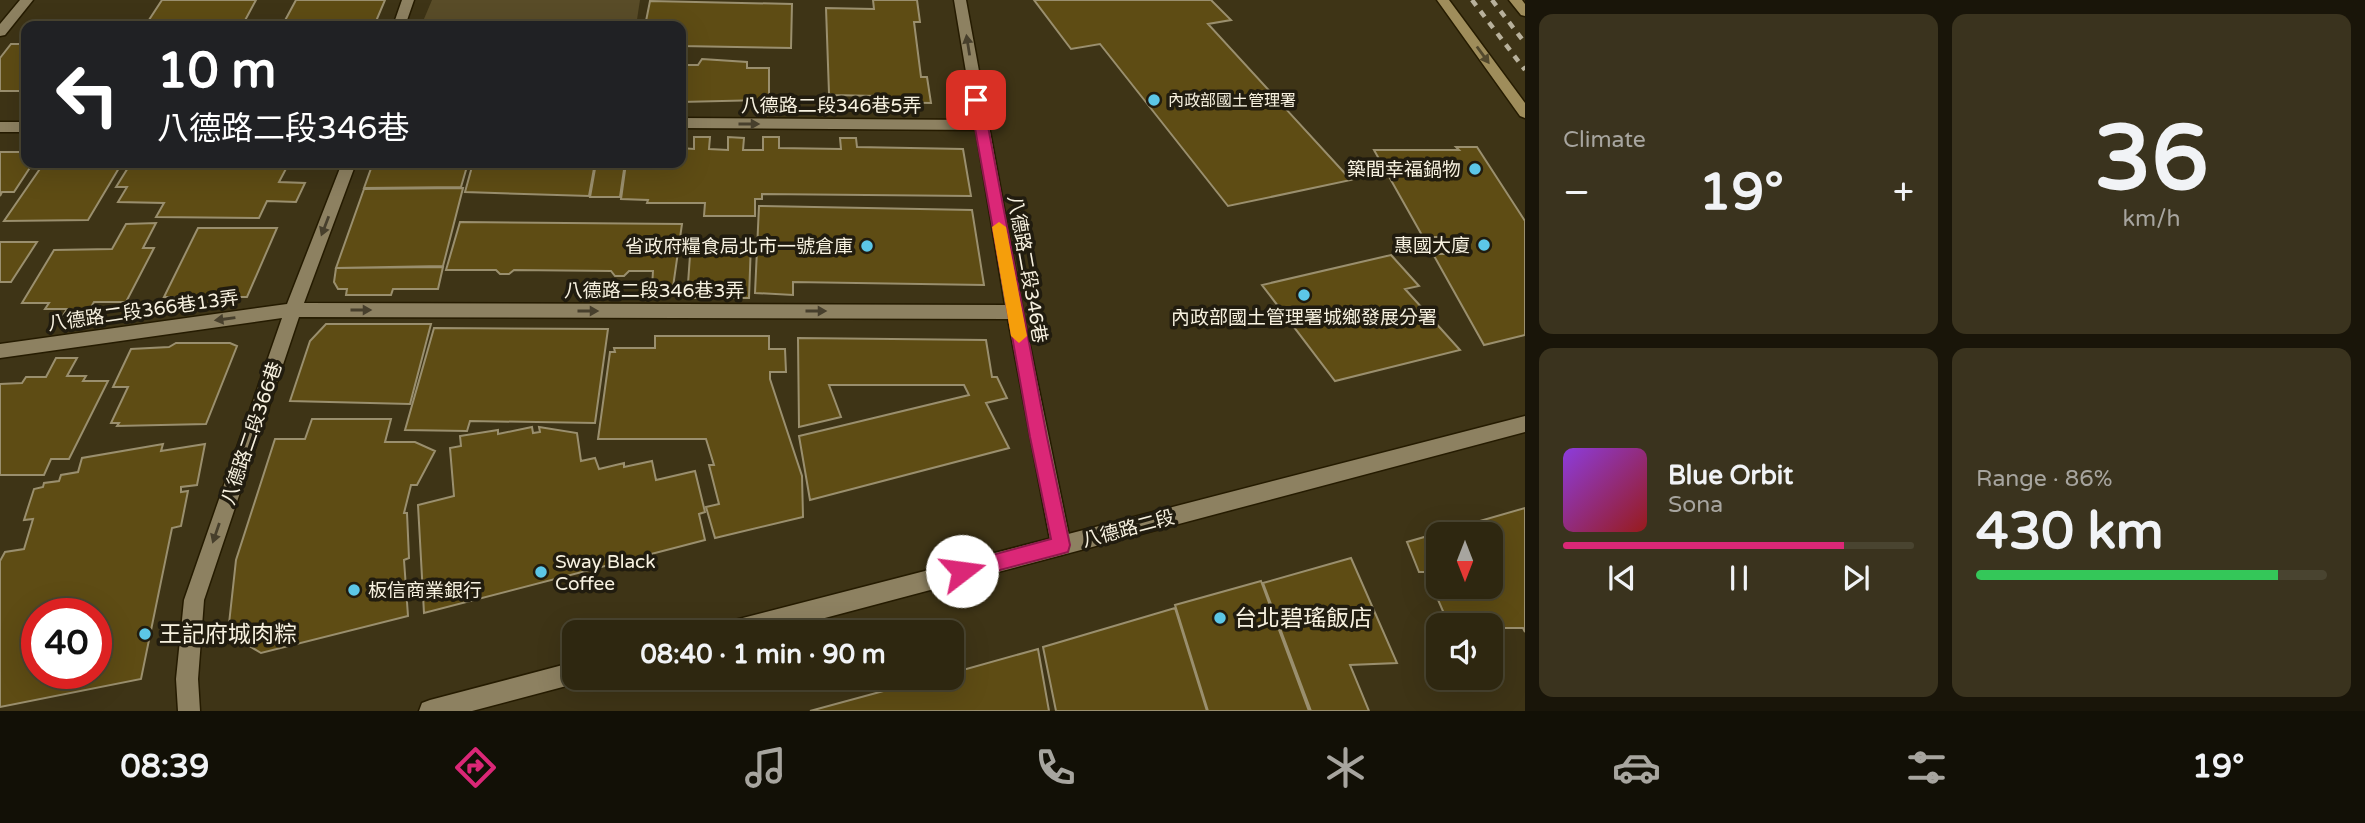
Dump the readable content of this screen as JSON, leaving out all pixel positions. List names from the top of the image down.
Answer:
{
  "streets": {
    "street": [
      "八德路二段346巷5弄",
      "八德路二段346巷",
      "八德路二段346巷3弄",
      "八德路二段366巷13弄",
      "八德路二段366巷",
      "八德路二段"
    ]
  },
  "crossings": [
    ["八德路二段346巷5弄", "八德路二段346巷"],
    ["八德路二段346巷", "八德路二段346巷3弄"],
    ["八德路二段346巷", "八德路二段"],
    ["八德路二段346巷3弄", "八德路二段366巷13弄"],
    ["八德路二段346巷3弄", "八德路二段366巷"],
    ["八德路二段366巷13弄", "八德路二段366巷"]
  ],
  "one_way": [
    "八德路二段346巷5弄",
    "八德路二段346巷3弄",
    "八德路二段366巷13弄",
    "八德路二段366巷"
  ],
  "places": [
    "內政部國土管理署",
    "築間幸福鍋物",
    "惠國大廈",
    "省政府糧食局北市一號倉庫",
    "內政部國土管理署城鄉發展分署",
    "Sway Black Coffee",
    "板信商業銀行",
    "台北碧瑤飯店",
    "王記府城肉粽"
  ],
  "north": "bottom",
  "page": {
    "tile": [
      "Climate",
      ["36", "km/h"],
      ["Range · 86%", "430 km"]
    ],
    "turn": ["10 m", "八德路二段346巷"],
    "heat": ["−", "19°", "+"],
    "song": ["Blue Orbit", "Sona"],
    "limit": "40",
    "trip": "08:40 · 1 min · 90 m",
    "tabs": ["08:39", "19°"]
  }
}
